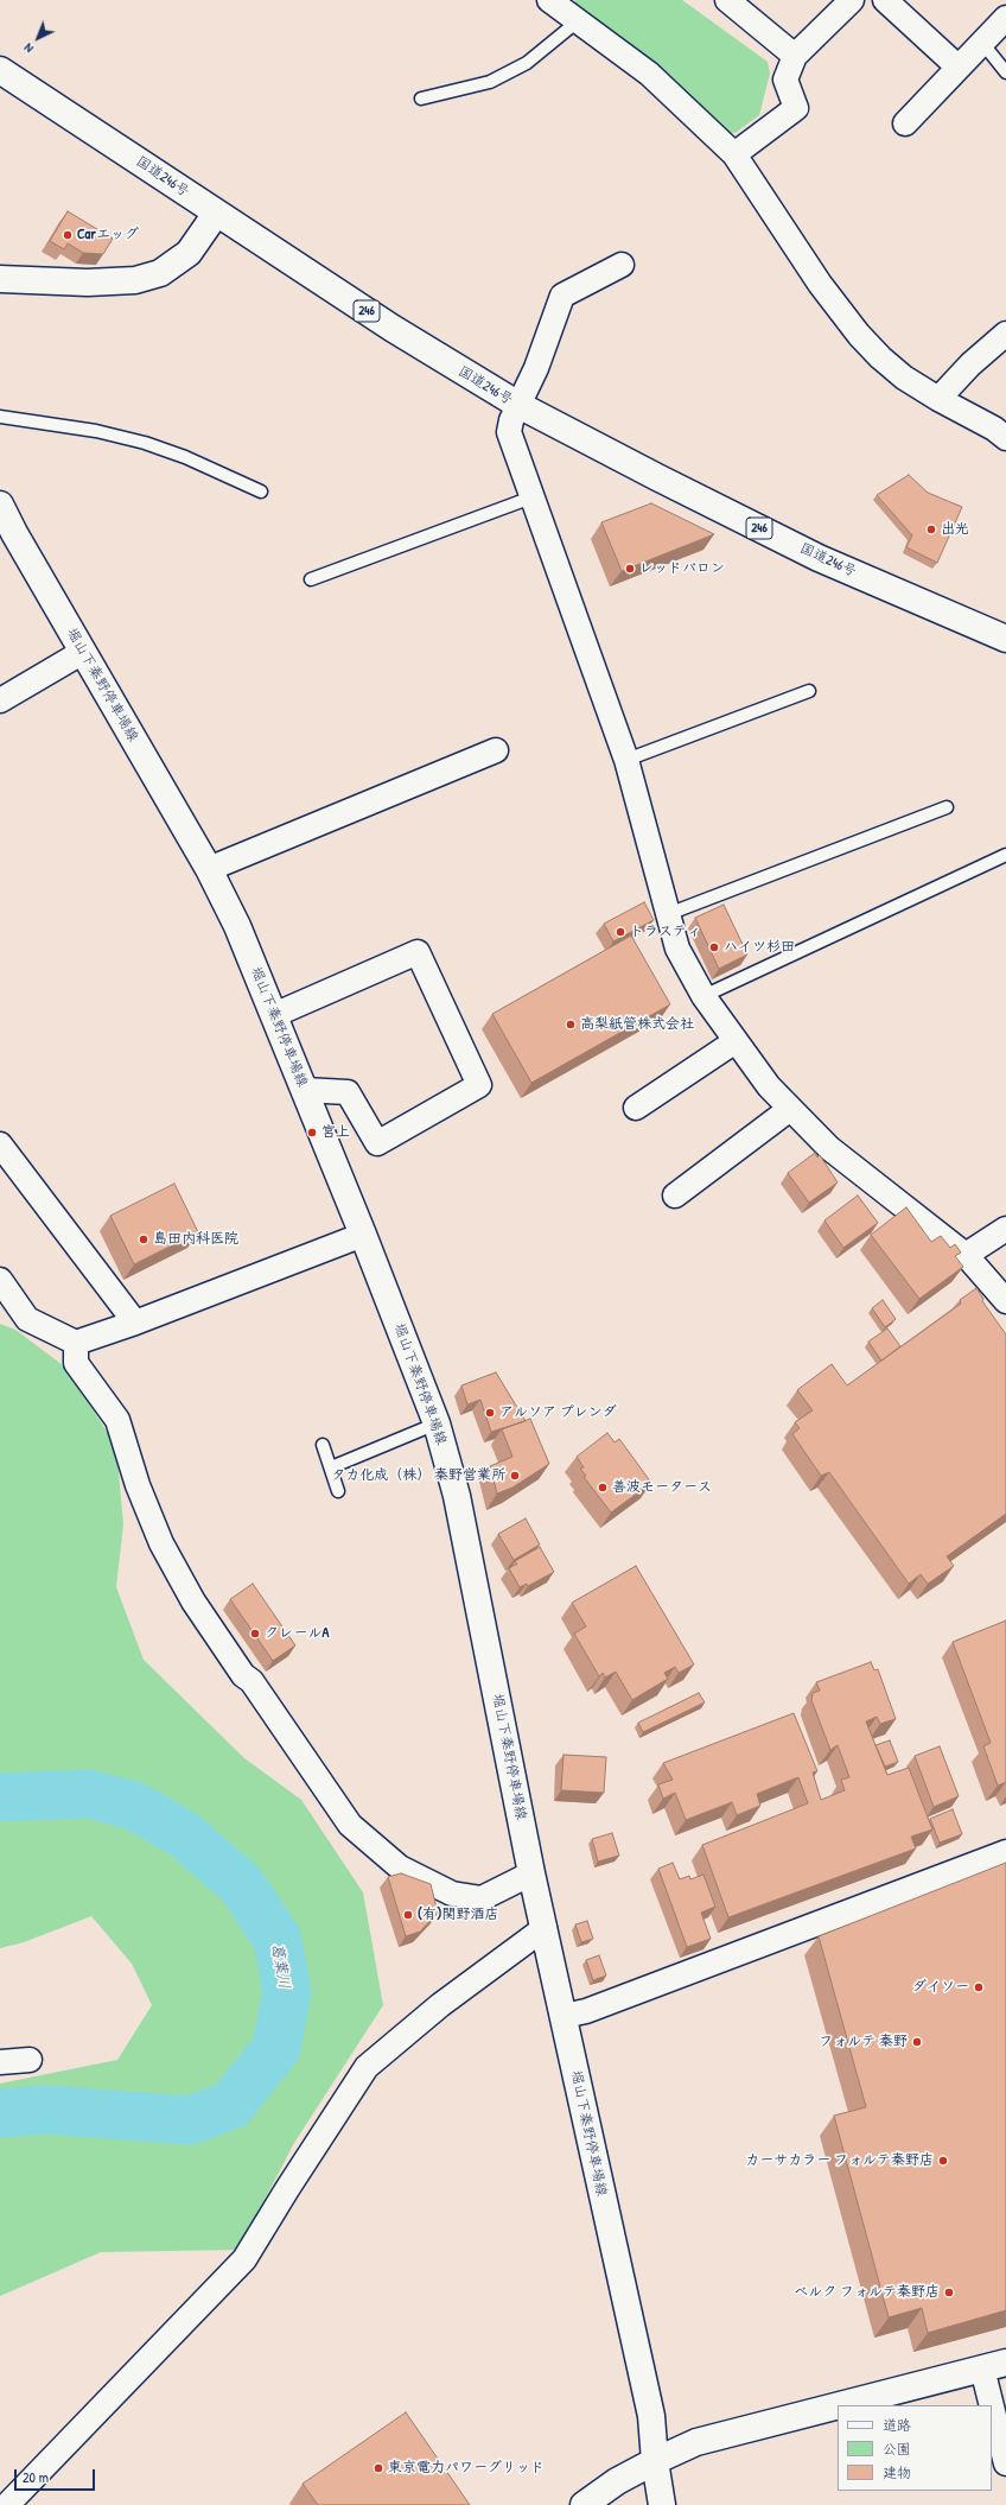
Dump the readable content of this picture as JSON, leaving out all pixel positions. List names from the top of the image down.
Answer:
{
  "streets": {
    "main road": ["国道246号", "246", "堀山下秦野停車場線"]
  },
  "water": ["葛葉川"],
  "places": [
    "Carエッグ",
    "出光",
    "レッドバロン",
    "トラスティ",
    "ハイツ杉田",
    "高梨紙管株式会社",
    "宮上",
    "島田内科医院",
    "アルソア プレンダ",
    "タカ化成（株） 秦野営業所",
    "善波モータース",
    "クレールA",
    "(有)関野酒店",
    "ダイソー",
    "フォルテ 秦野",
    "カーサカラー フォルテ秦野店",
    "ベルク フォルテ秦野店",
    "東京電力パワーグリッド"
  ],
  "legend": ["道路", "公園", "建物"],
  "scale_bar": "20 m",
  "north": "bottom left"
}
